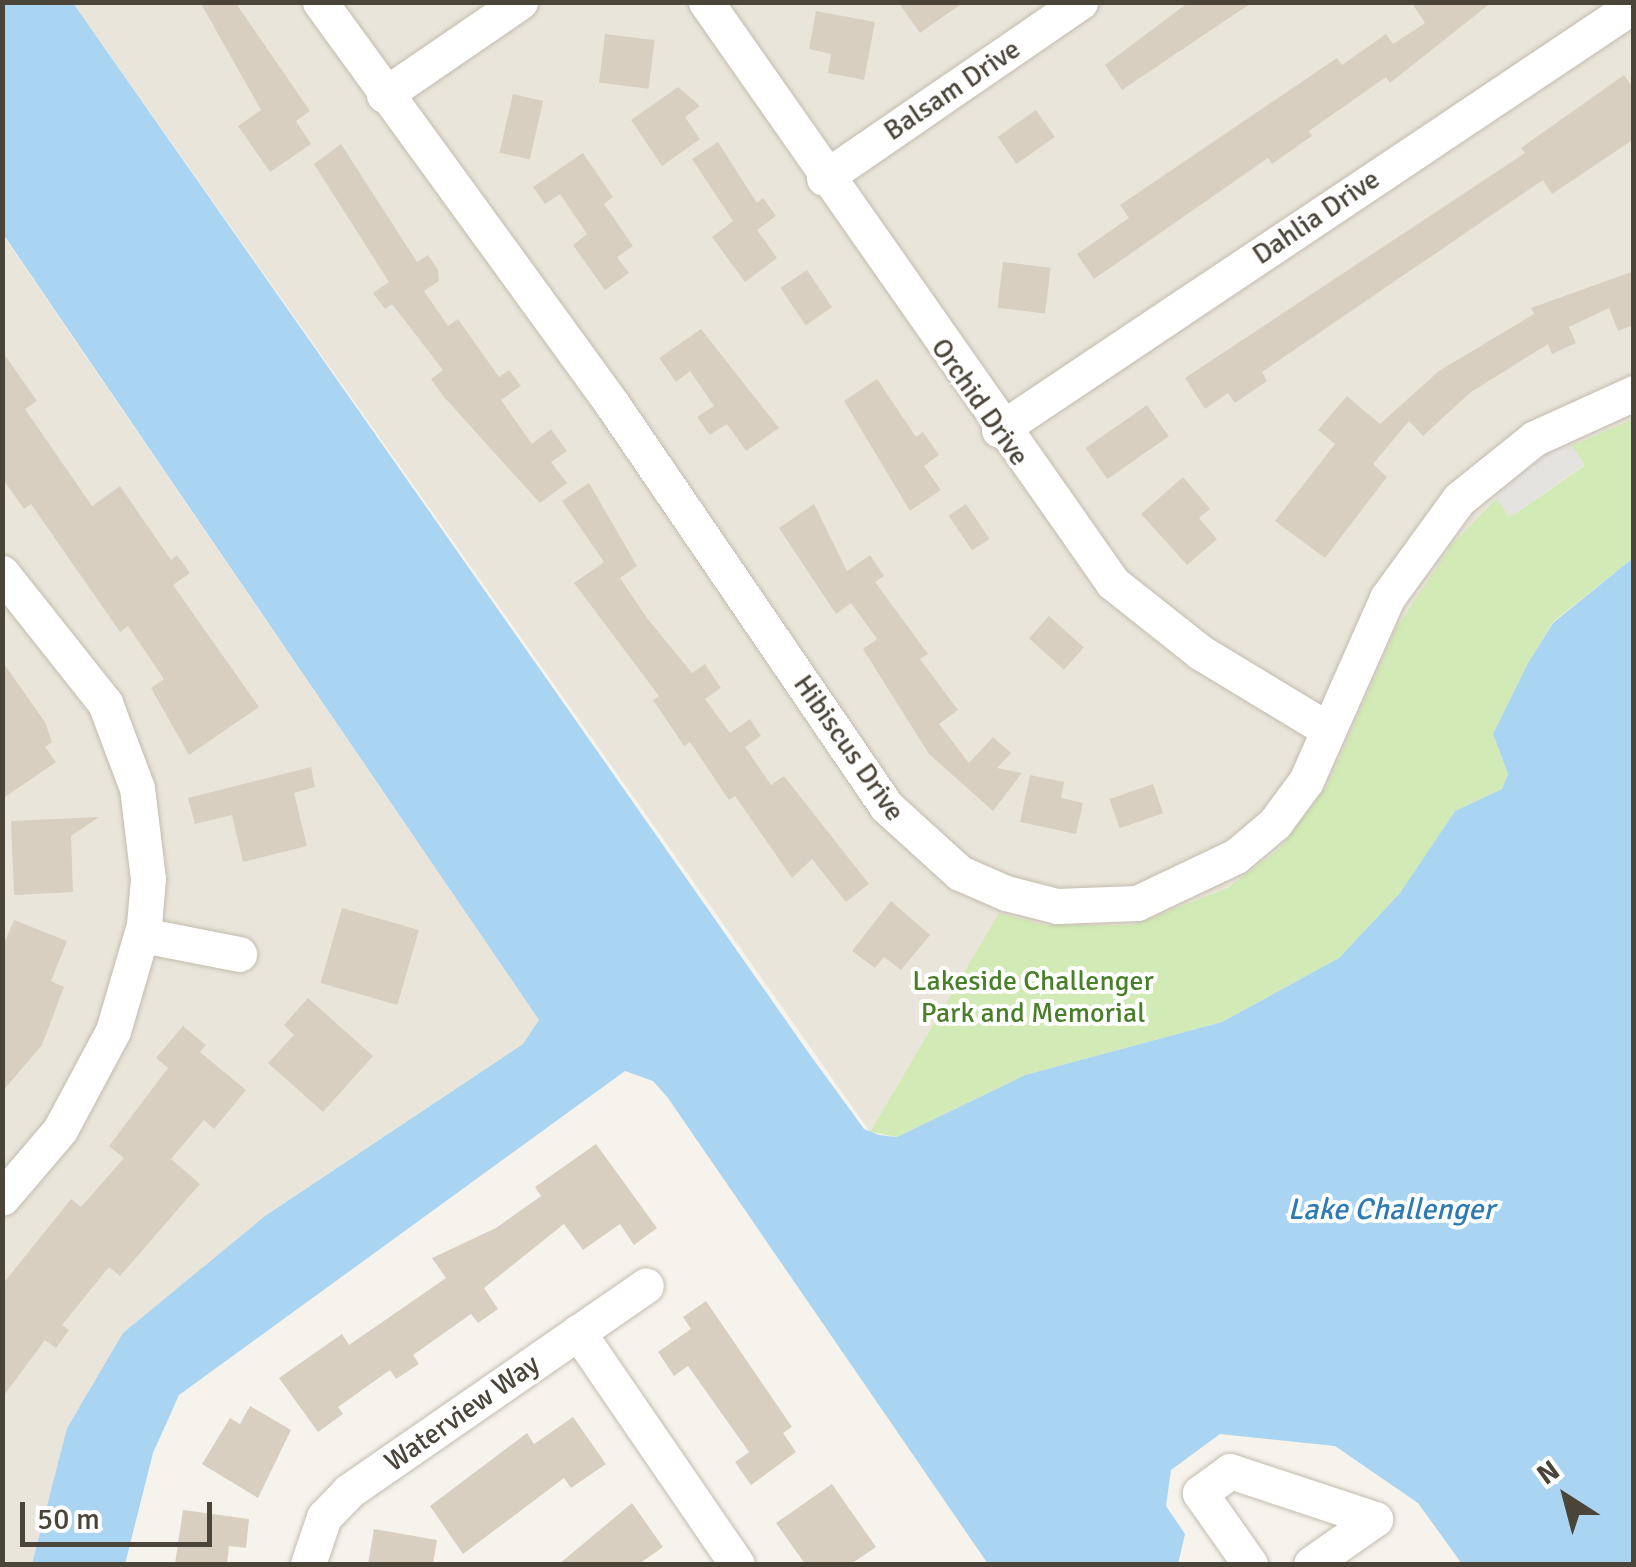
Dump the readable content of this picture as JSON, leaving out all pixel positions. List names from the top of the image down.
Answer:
{
  "streets": {
    "street": [
      "Balsam Drive",
      "Dahlia Drive",
      "Orchid Drive",
      "Hibiscus Drive",
      "Waterview Way"
    ]
  },
  "crossings": [
    ["Balsam Drive", "Orchid Drive"],
    ["Dahlia Drive", "Orchid Drive"],
    ["Orchid Drive", "Hibiscus Drive"]
  ],
  "water": ["Lake Challenger"],
  "parks": ["Lakeside Challenger Park and Memorial"],
  "scale_bar": "50 m",
  "north": "top left"
}
